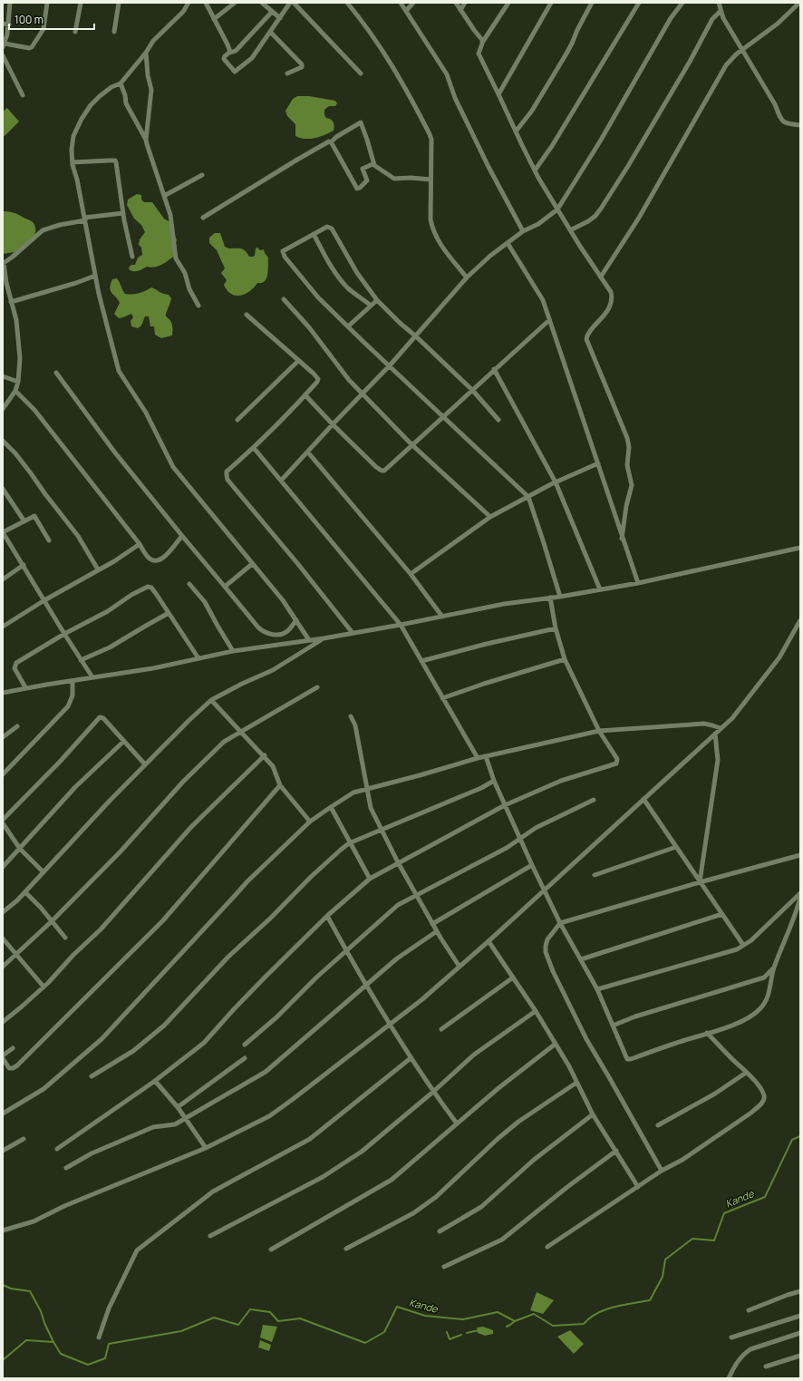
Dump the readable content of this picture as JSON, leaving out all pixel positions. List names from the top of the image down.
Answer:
{
  "water": ["Kande"],
  "scale_bar": "100 m"
}
